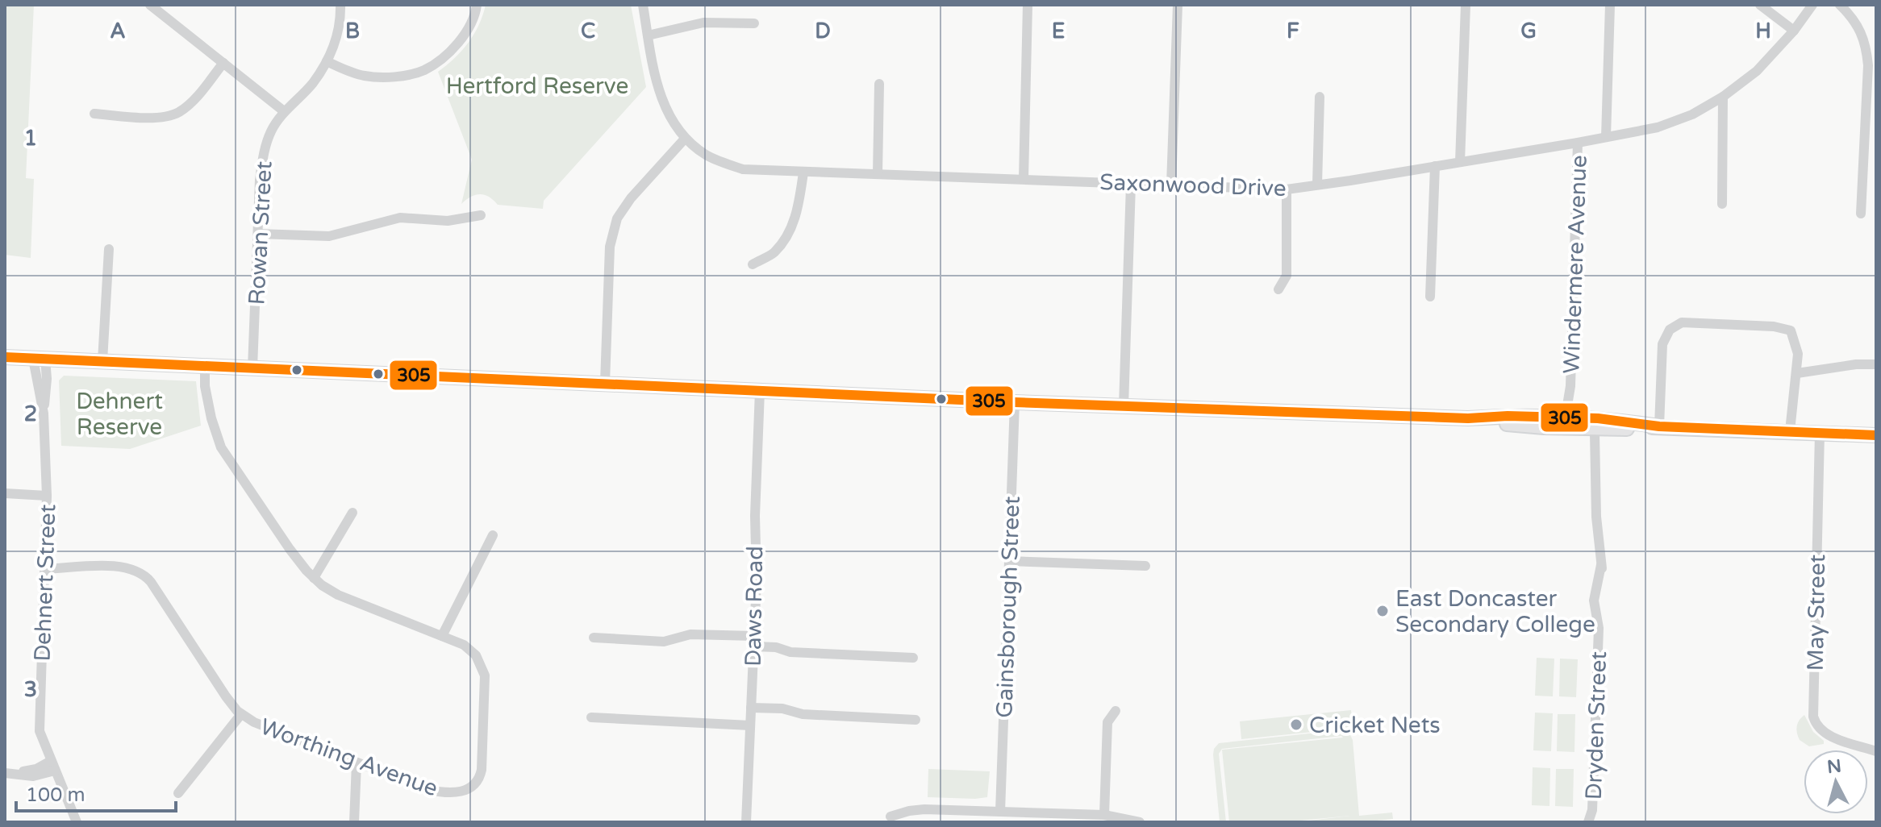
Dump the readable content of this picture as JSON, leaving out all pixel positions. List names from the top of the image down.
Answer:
{
  "streets": {
    "street": [
      "Saxonwood Drive",
      "Rowan Street",
      "Windermere Avenue",
      "Dehnert Street",
      "Daws Road",
      "Gainsborough Street",
      "May Street",
      "Dryden Street",
      "Worthing Avenue"
    ]
  },
  "crossings": [
    ["Saxonwood Drive", "Windermere Avenue"],
    ["Dehnert Street", "Worthing Avenue"]
  ],
  "parks": ["Hertford Reserve", "Dehnert Reserve"],
  "places": ["East Doncaster Secondary College", "Cricket Nets"],
  "lines": ["transit line 305"],
  "scale_bar": "100 m",
  "north": "top",
  "grid": {
    "columns": [
      "A",
      "B",
      "C",
      "D",
      "E",
      "F",
      "G",
      "H"
    ],
    "rows": ["1", "2", "3"]
  }
}
